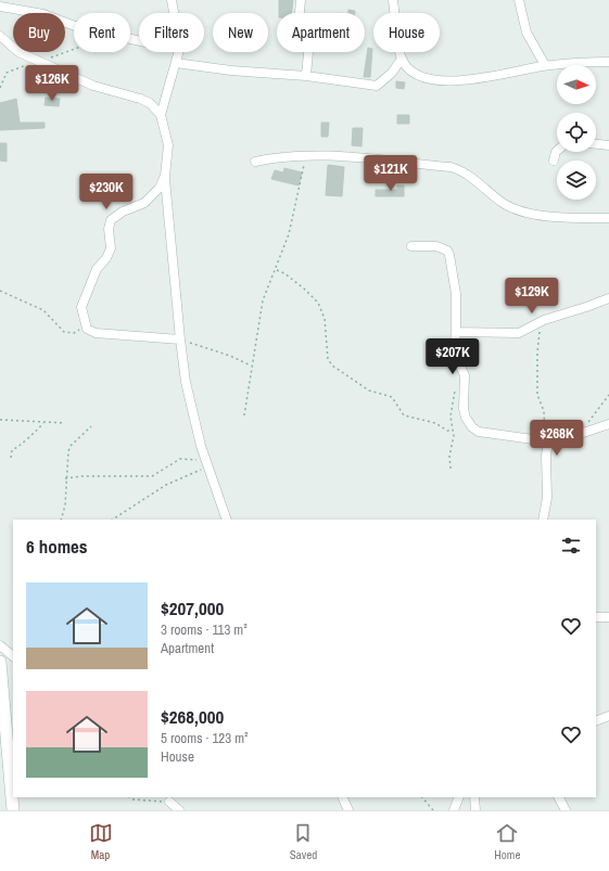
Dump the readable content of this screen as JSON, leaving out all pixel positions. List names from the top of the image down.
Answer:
{
  "north": "right",
  "page": {
    "chip": [
      "Buy",
      "Rent",
      "Filters",
      "New",
      "Apartment",
      "House"
    ],
    "price": [
      "$126K",
      "$121K",
      "$230K",
      "$129K",
      "$207K",
      "$268K"
    ],
    "heading": "6 homes",
    "list": [
      {
        "name": "$207,000",
        "note": "3 rooms · 113 m² · Apartment"
      },
      {
        "name": "$268,000",
        "note": "5 rooms · 123 m² · House"
      }
    ],
    "tabs": ["Map", "Saved", "Home"]
  }
}
